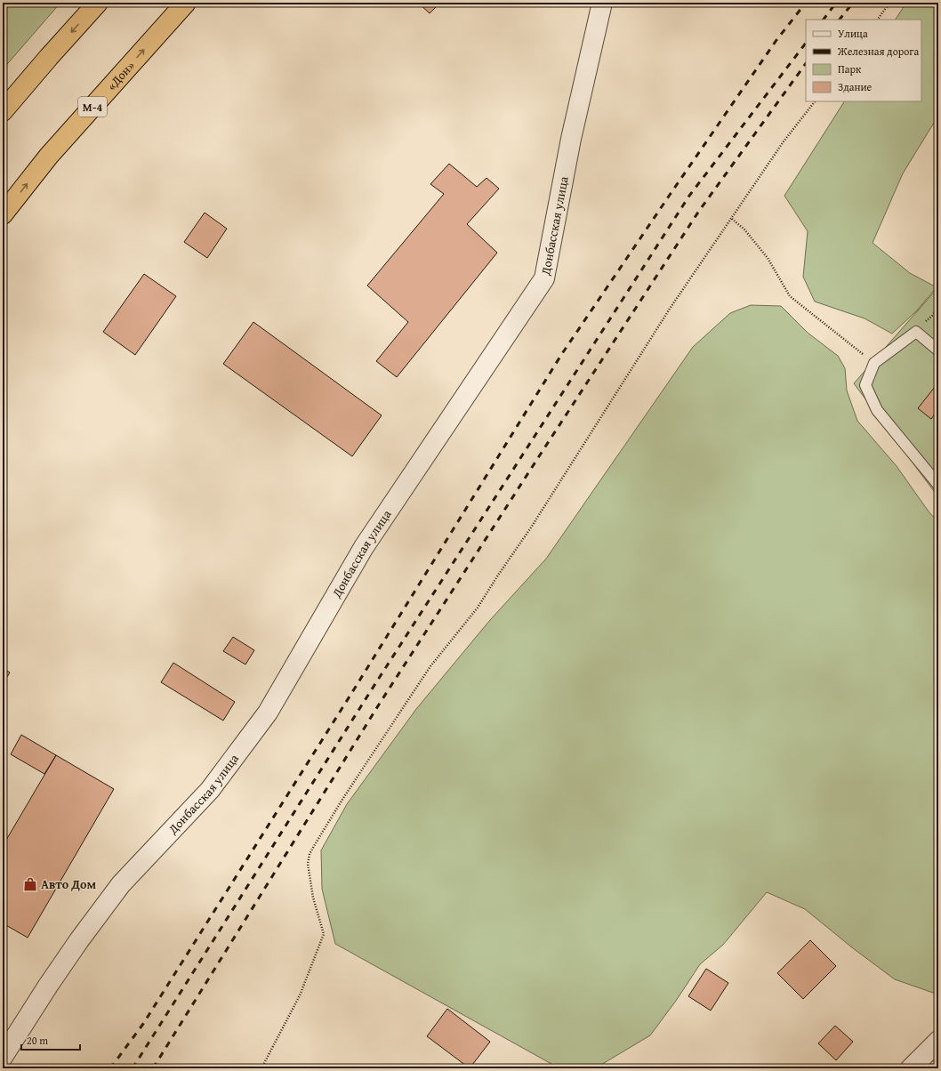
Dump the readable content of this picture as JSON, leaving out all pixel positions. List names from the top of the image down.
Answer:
{
  "streets": {
    "highway": ["«Дон»", "М-4"],
    "street": ["Донбасская улица"]
  },
  "places": {
    "shop": ["Авто Дом"]
  },
  "legend": [
    "Улица",
    "Железная дорога",
    "Парк",
    "Здание"
  ],
  "scale_bar": "20 m"
}
